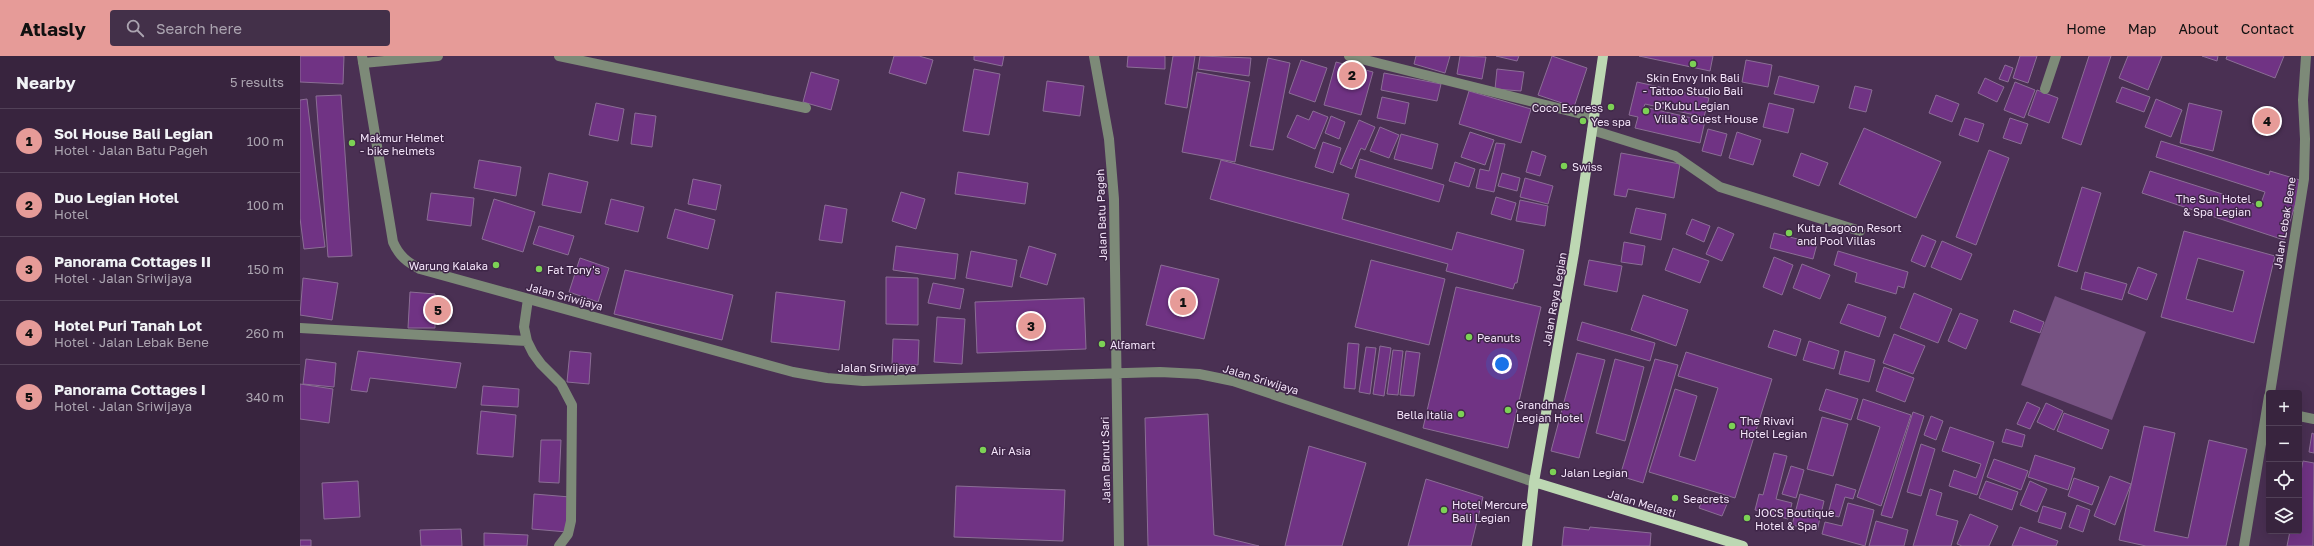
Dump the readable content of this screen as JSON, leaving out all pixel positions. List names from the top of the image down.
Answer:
{
  "streets": {
    "main road": ["Jalan Raya Legian", "Jalan Melasti"],
    "street": [
      "Jalan Batu Pageh",
      "Jalan Lebak Bene",
      "Jalan Sriwijaya",
      "Jalan Bunut Sari"
    ]
  },
  "crossings": [
    ["Jalan Batu Pageh", "Jalan Sriwijaya"],
    ["Jalan Batu Pageh", "Jalan Bunut Sari"],
    ["Jalan Sriwijaya", "Jalan Raya Legian"],
    ["Jalan Sriwijaya", "Jalan Bunut Sari"],
    ["Jalan Sriwijaya", "Jalan Melasti"],
    ["Jalan Raya Legian", "Jalan Melasti"]
  ],
  "places": [
    "Skin Envy Ink Bali - Tattoo Studio Bali",
    "Coco Express",
    "D'Kubu Legian Villa & Guest House",
    "Yes spa",
    "Makmur Helmet - bike helmets",
    "Swiss",
    "The Sun Hotel & Spa Legian",
    "Kuta Lagoon Resort and Pool Villas",
    "Warung Kalaka",
    "Fat Tony's",
    "Peanuts",
    "Alfamart",
    "Grandmas Legian Hotel",
    "Bella Italia",
    "The Rivavi Hotel Legian",
    "Air Asia",
    "Jalan Legian",
    "Seacrets",
    "Hotel Mercure Bali Legian",
    "JOCS Boutique Hotel & Spa"
  ],
  "page": {
    "header": "Atlasly",
    "search": "Search here",
    "nav": [
      "Home",
      "Map",
      "About",
      "Contact"
    ],
    "heading": ["Nearby", "5 results"],
    "pins": [
      "2",
      "4",
      "1",
      "5",
      "3"
    ],
    "list": [
      {
        "mark": "1",
        "name": "Sol House Bali Legian",
        "note": "Hotel · Jalan Batu Pageh",
        "value": "100 m"
      },
      {
        "mark": "2",
        "name": "Duo Legian Hotel",
        "note": "Hotel",
        "value": "100 m"
      },
      {
        "mark": "3",
        "name": "Panorama Cottages II",
        "note": "Hotel · Jalan Sriwijaya",
        "value": "150 m"
      },
      {
        "mark": "4",
        "name": "Hotel Puri Tanah Lot",
        "note": "Hotel · Jalan Lebak Bene",
        "value": "260 m"
      },
      {
        "mark": "5",
        "name": "Panorama Cottages I",
        "note": "Hotel · Jalan Sriwijaya",
        "value": "340 m"
      }
    ],
    "map_buttons": ["+", "−"]
  }
}
